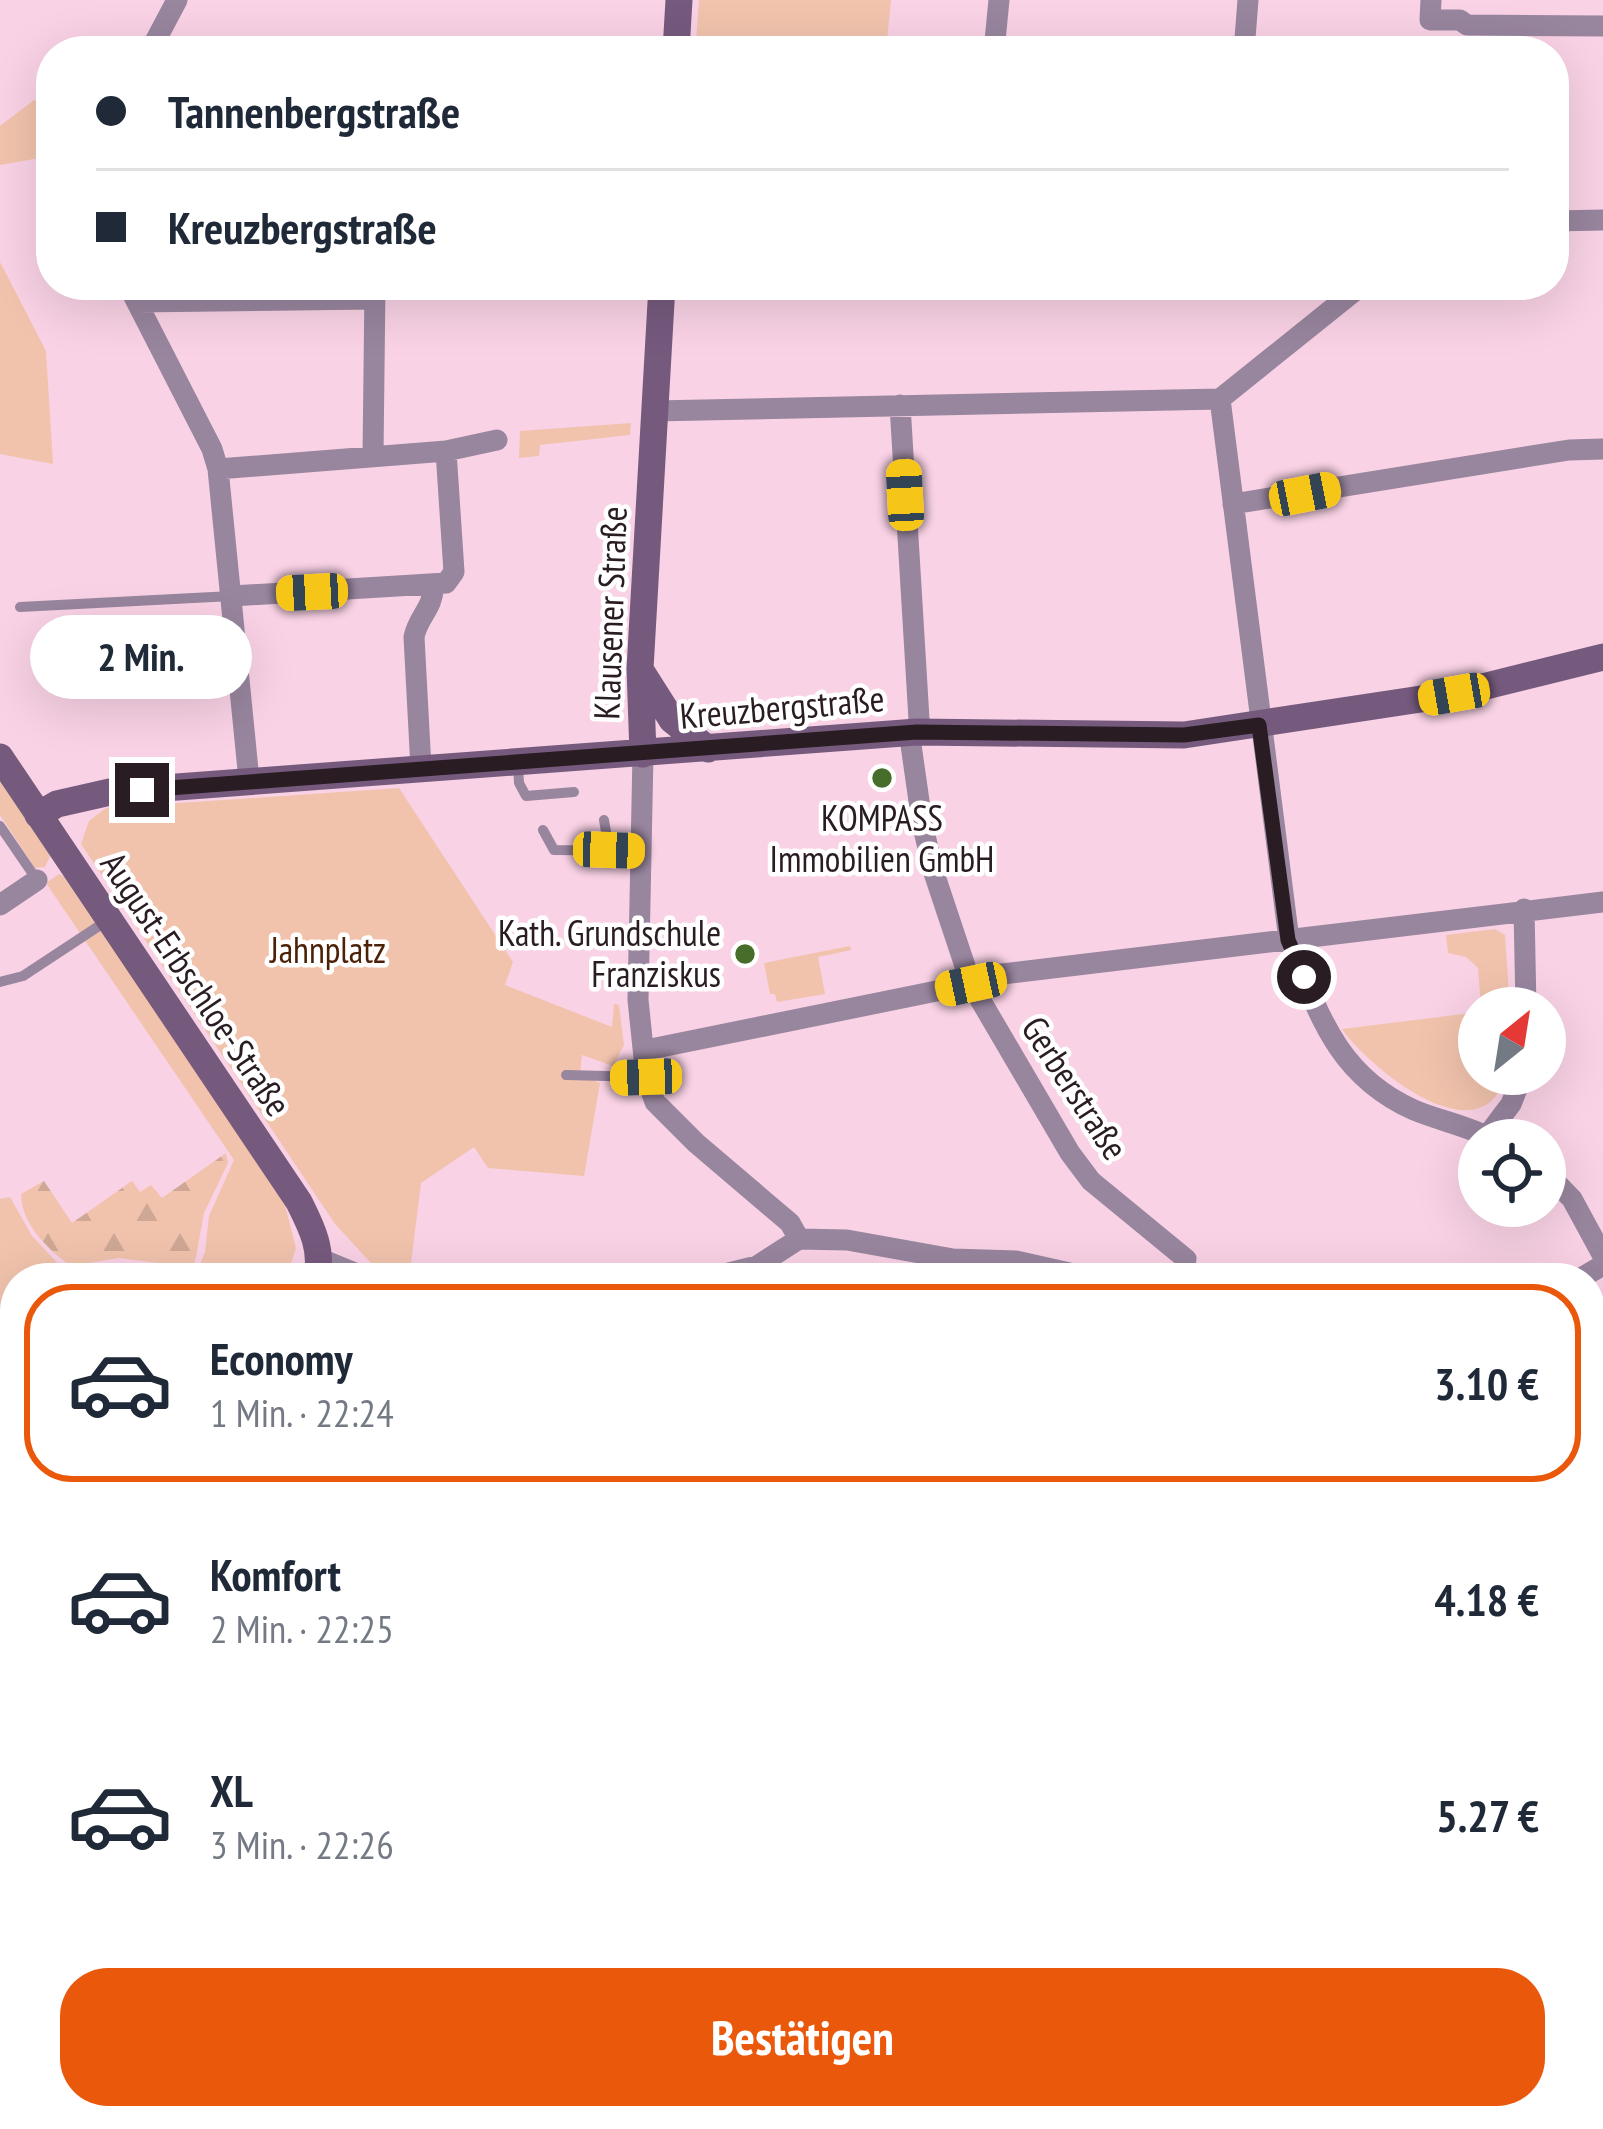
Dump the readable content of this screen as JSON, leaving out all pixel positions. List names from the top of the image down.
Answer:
{
  "streets": {
    "main road": ["Klausener Straße", "Kreuzbergstraße", "August-Erbschloe-Straße"],
    "street": ["Gerberstraße"]
  },
  "crossings": [
    ["Klausener Straße", "Kreuzbergstraße"],
    ["Kreuzbergstraße", "August-Erbschloe-Straße"],
    ["Kreuzbergstraße", "Gerberstraße"]
  ],
  "parks": ["Jahnplatz"],
  "places": ["KOMPASS Immobilien GmbH", "Kath. Grundschule Franziskus"],
  "north": "top right",
  "page": {
    "banner": ["Tannenbergstraße", "Kreuzbergstraße"],
    "bubble": "2 Min.",
    "list": [
      {
        "name": "Economy",
        "note": "1 Min. · 22:24",
        "value": "3.10 €"
      },
      {
        "name": "Komfort",
        "note": "2 Min. · 22:25",
        "value": "4.18 €"
      },
      {
        "name": "XL",
        "note": "3 Min. · 22:26",
        "value": "5.27 €"
      }
    ],
    "buttons": "Bestätigen"
  }
}
